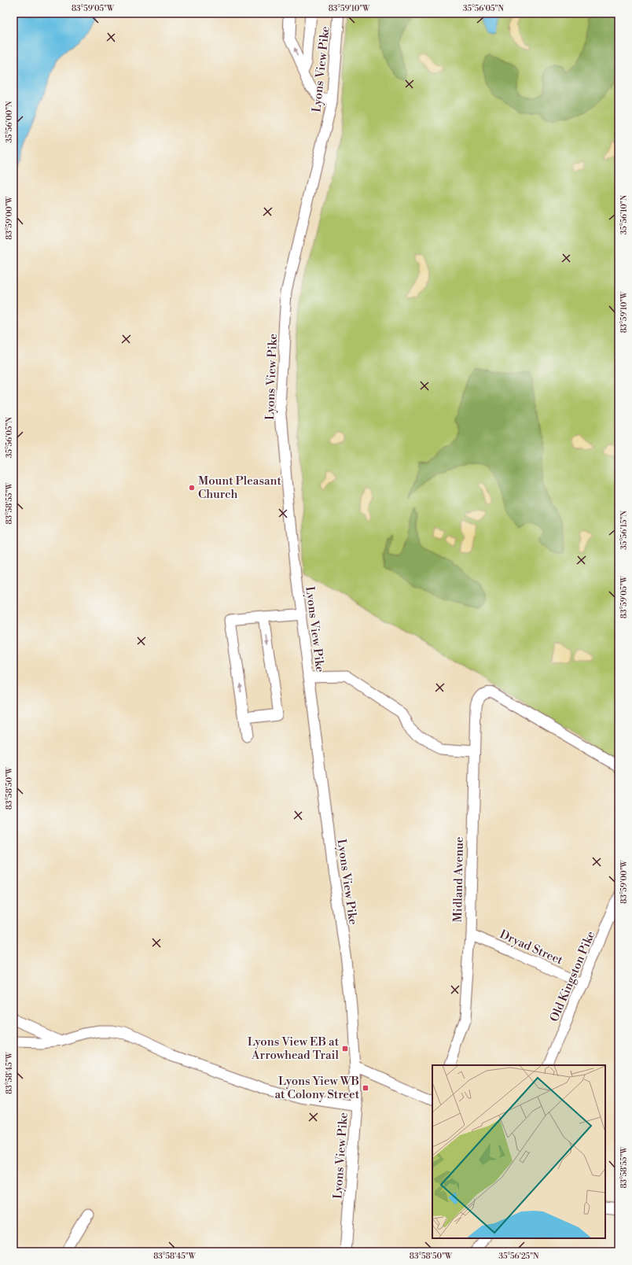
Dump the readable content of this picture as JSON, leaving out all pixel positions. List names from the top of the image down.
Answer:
{
  "streets": {
    "street": [
      "Lyons View Pike",
      "Midland Avenue",
      "Dryad Street",
      "Old Kingston Pike"
    ]
  },
  "crossings": [
    ["Midland Avenue", "Dryad Street"],
    ["Dryad Street", "Old Kingston Pike"]
  ],
  "places": {
    "other": ["Mount Pleasant Church"],
    "transit": ["Lyons View EB at Arrowhead Trail", "Lyons Yiew WB at Colony Street"]
  },
  "coordinates": [
    "83°59'05\"W",
    "83°59'10\"W",
    "35°56'05\"N",
    "35°56'00\"N",
    "35°56'10\"N",
    "83°59'00\"W",
    "83°58'55\"W",
    "35°56'15\"N",
    "83°58'50\"W",
    "83°58'45\"W",
    "35°56'25\"N"
  ]
}
